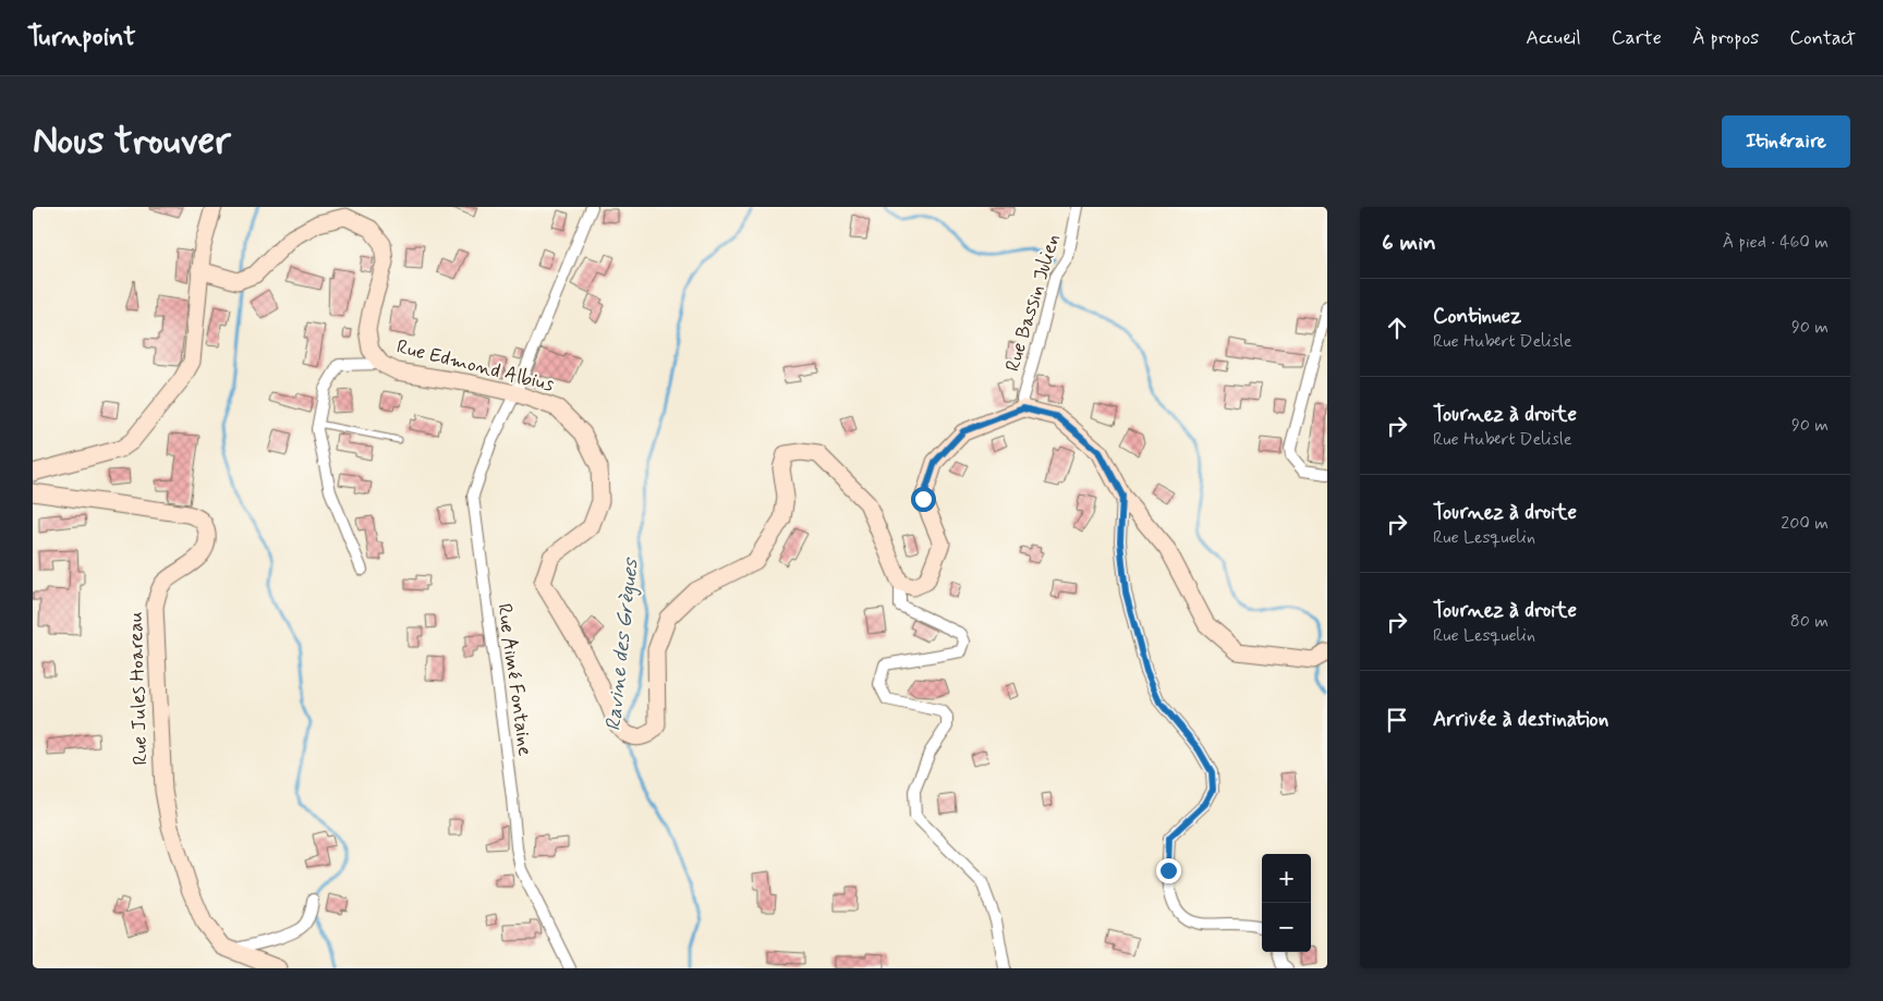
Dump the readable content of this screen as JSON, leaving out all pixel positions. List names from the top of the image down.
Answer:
{
  "streets": {
    "main road": ["Rue Edmond Albius", "Rue Jules Hoareau"],
    "street": ["Rue Bassin Julien", "Rue Aimé Fontaine"]
  },
  "crossings": [
    ["Rue Edmond Albius", "Rue Aimé Fontaine"]
  ],
  "water": ["Ravine des Grègues"],
  "page": {
    "header": "Turnpoint",
    "nav": [
      "Accueil",
      "Carte",
      "À propos",
      "Contact"
    ],
    "buttons": "Itinéraire",
    "title": "Nous trouver",
    "heading": ["6 min", "À pied · 460 m"],
    "list": [
      ["Continuez", "Rue Hubert Delisle", "90 m"],
      ["Tournez à droite", "Rue Hubert Delisle", "90 m"],
      ["Tournez à droite", "Rue Lesquelin", "200 m"],
      ["Tournez à droite", "Rue Lesquelin", "80 m"],
      "Arrivée à destination"
    ],
    "map_buttons": ["+", "−"]
  }
}
